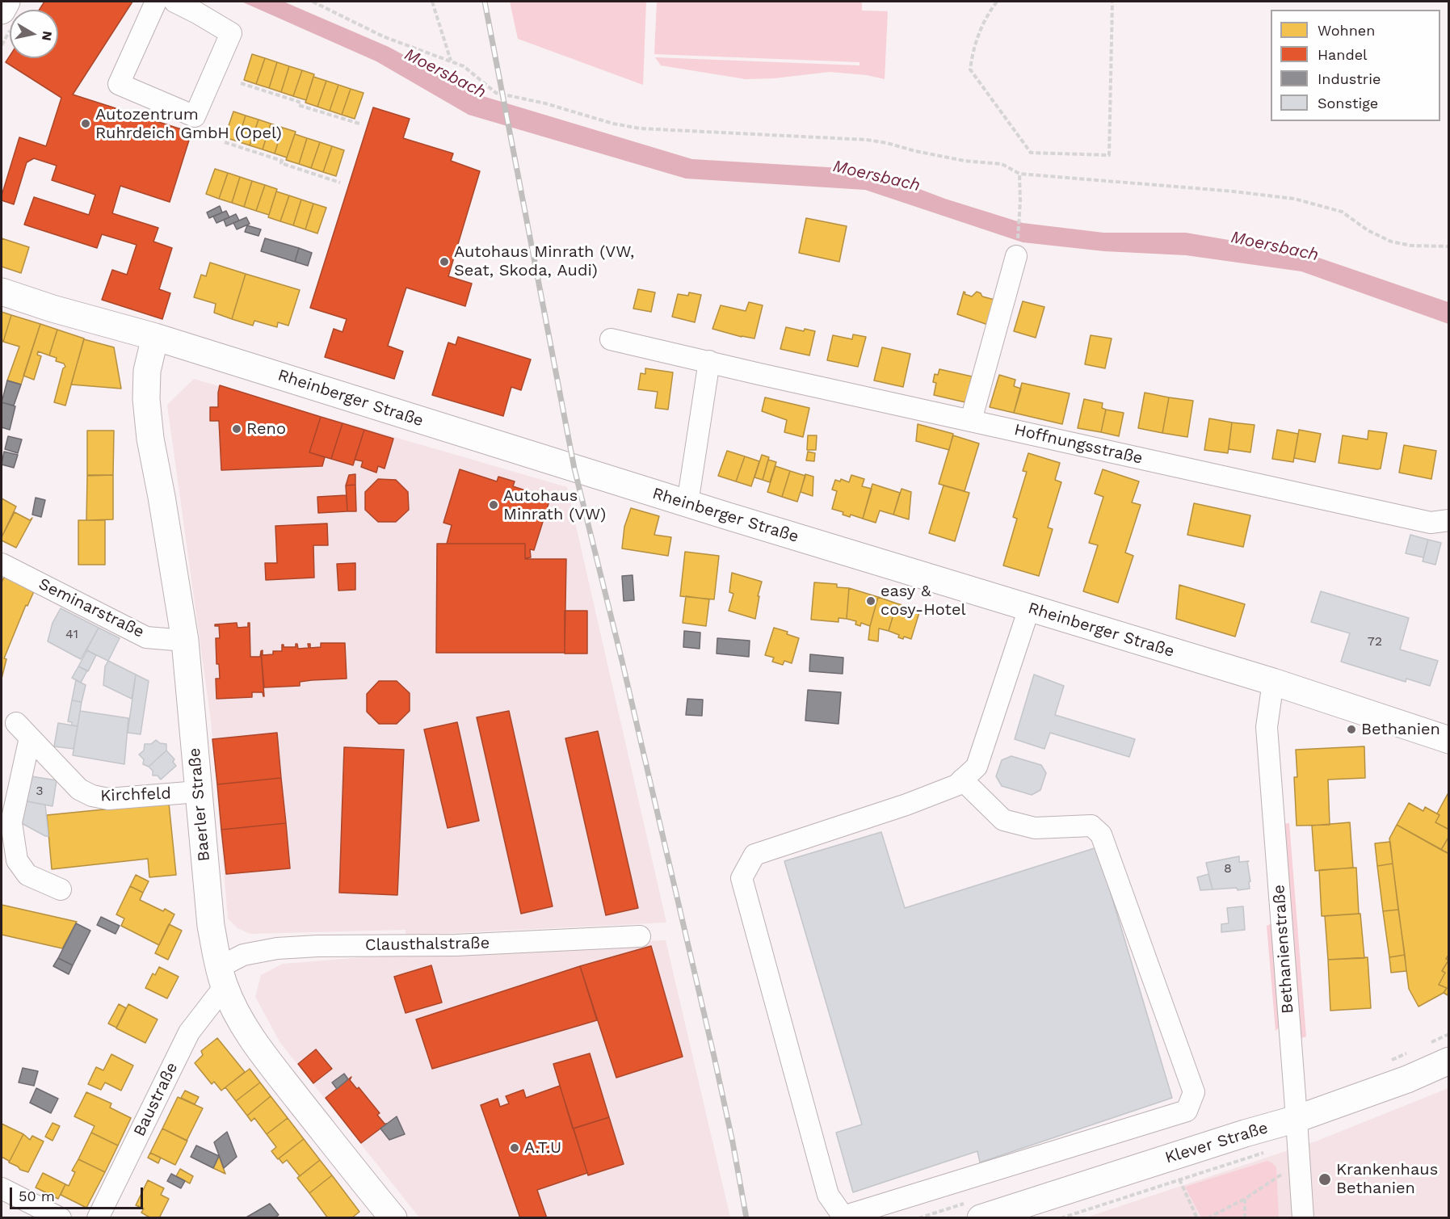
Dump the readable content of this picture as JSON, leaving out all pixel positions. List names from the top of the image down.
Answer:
{
  "streets": {
    "main road": ["Rheinberger Straße", "Baerler Straße", "Klever Straße"],
    "street": [
      "Hoffnungsstraße",
      "Seminarstraße",
      "Kirchfeld",
      "Clausthalstraße",
      "Bethanienstraße",
      "Baustraße"
    ]
  },
  "crossings": [
    ["Rheinberger Straße", "Baerler Straße"],
    ["Rheinberger Straße", "Bethanienstraße"],
    ["Seminarstraße", "Baerler Straße"],
    ["Kirchfeld", "Baerler Straße"],
    ["Baerler Straße", "Clausthalstraße"],
    ["Baerler Straße", "Baustraße"],
    ["Clausthalstraße", "Baustraße"],
    ["Bethanienstraße", "Klever Straße"]
  ],
  "water": ["Moersbach"],
  "places": [
    "Autozentrum Ruhrdeich GmbH (Opel)",
    "Autohaus Minrath (VW, Seat, Skoda, Audi)",
    "Reno",
    "Autohaus Minrath (VW)",
    "easy & cosy-Hotel",
    "Bethanien",
    "A.T.U",
    "Krankenhaus Bethanien"
  ],
  "house_numbers": [
    "41",
    "72",
    "3",
    "8"
  ],
  "legend": [
    "Wohnen",
    "Handel",
    "Industrie",
    "Sonstige"
  ],
  "scale_bar": "50 m",
  "north": "right"
}
